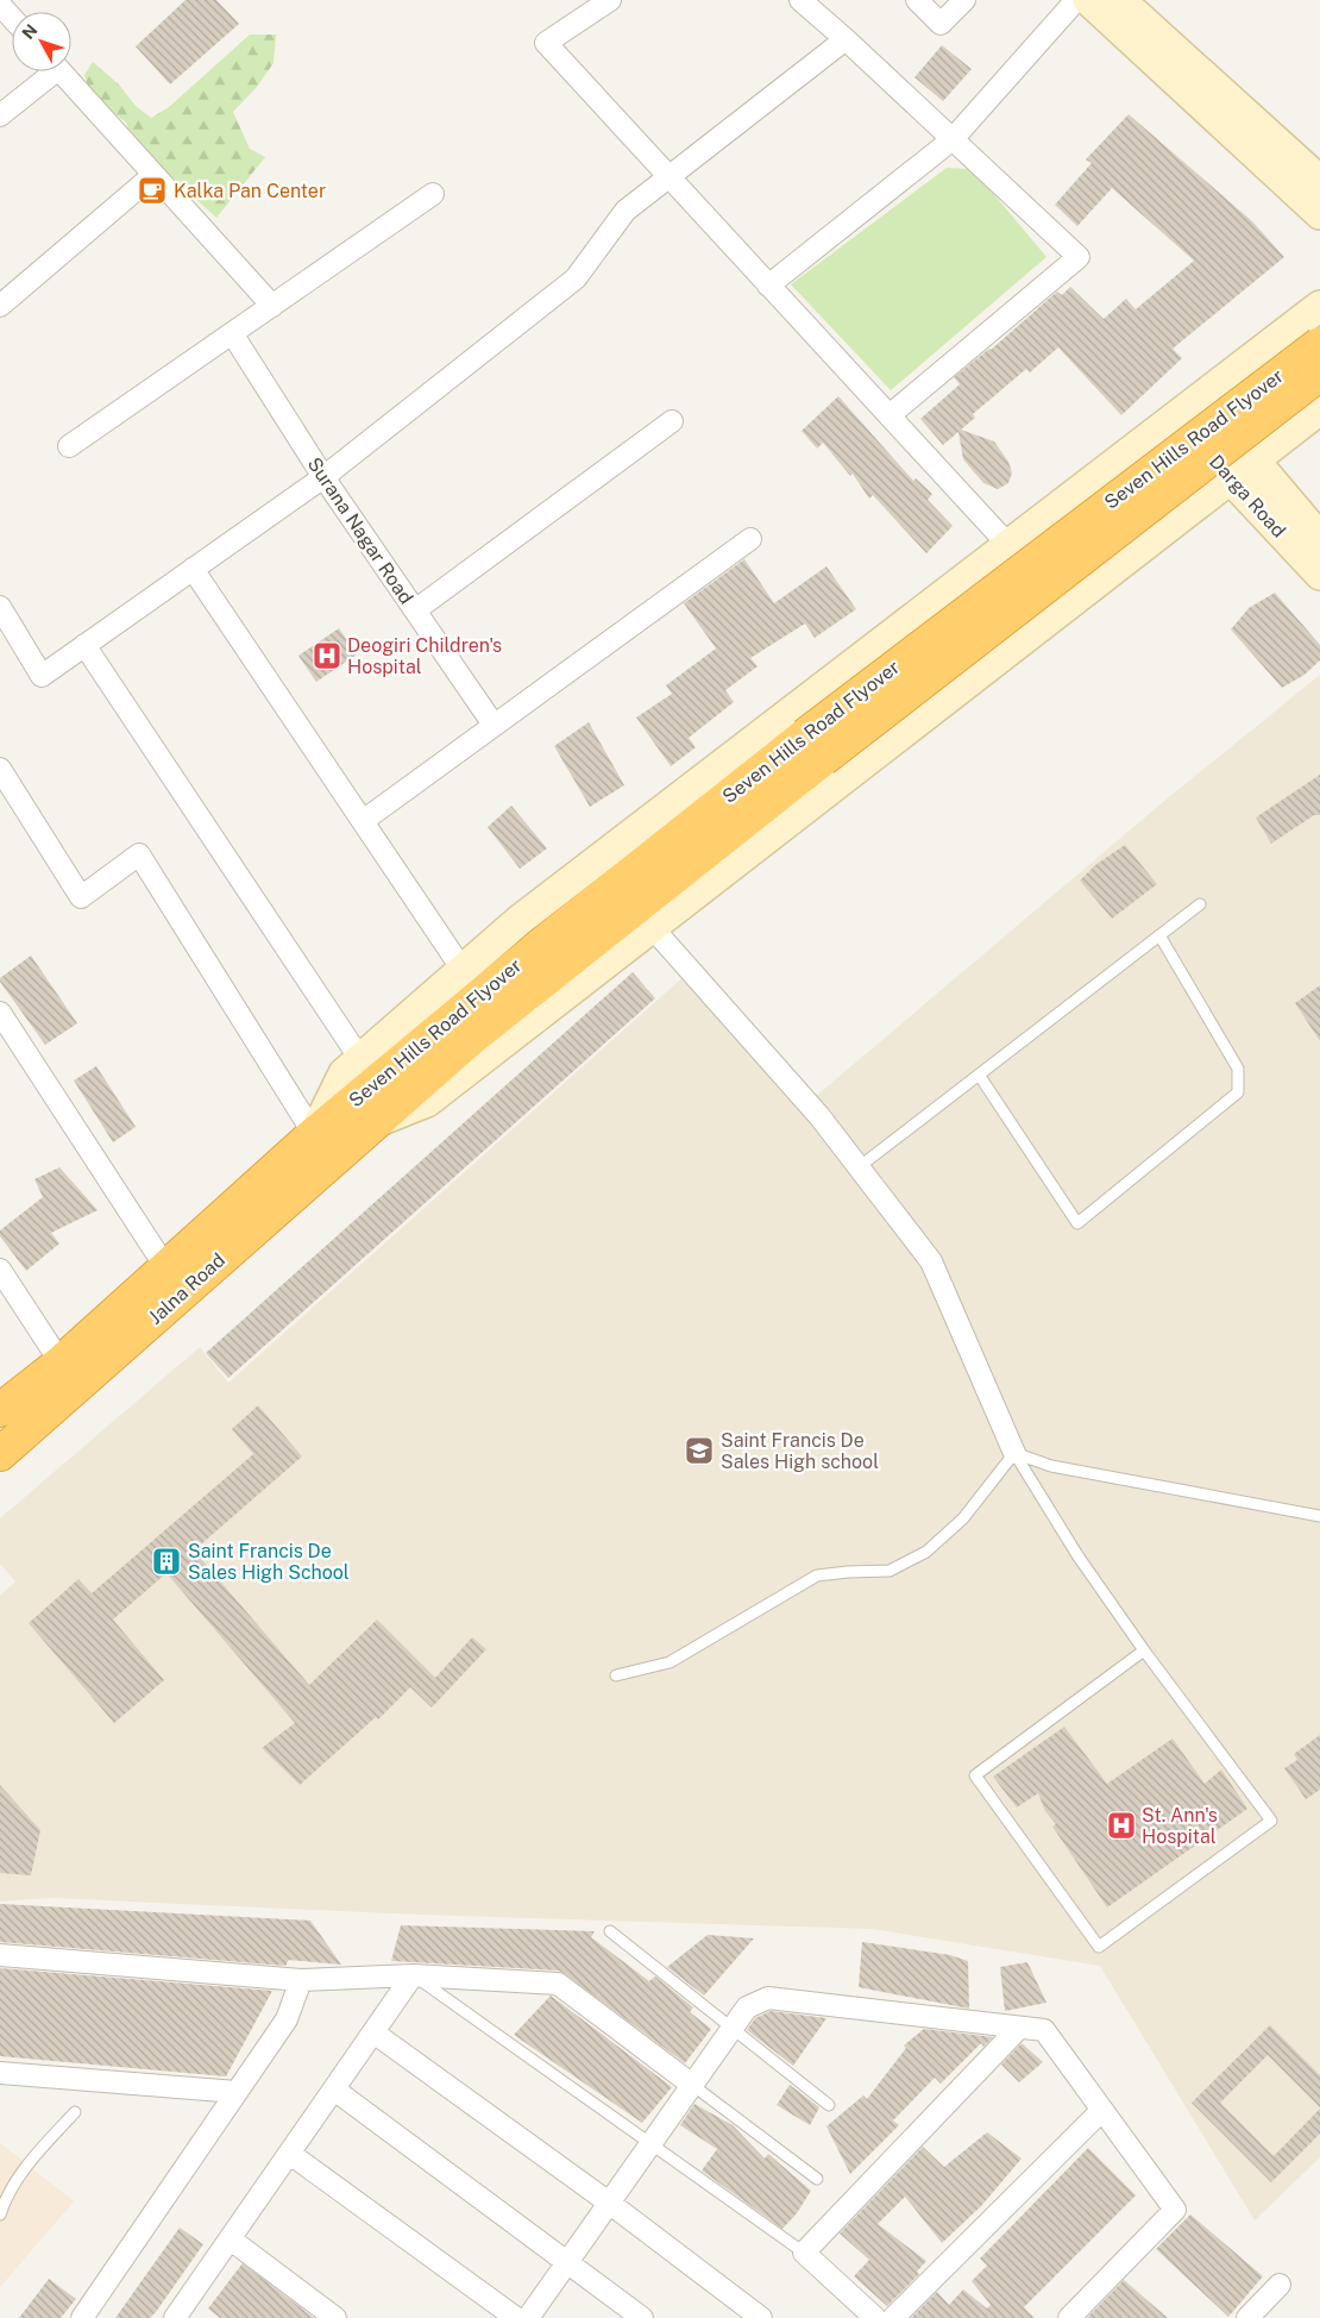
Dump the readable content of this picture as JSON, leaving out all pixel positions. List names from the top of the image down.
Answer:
{
  "streets": {
    "highway": ["Seven Hills Road Flyover", "Jalna Road"],
    "street": ["Darga Road", "Surana Nagar Road"]
  },
  "crossings": [
    ["Seven Hills Road Flyover", "Jalna Road"]
  ],
  "places": {
    "cafe": ["Kalka Pan Center"],
    "hospital": ["Deogiri Children's Hospital", "St. Ann's Hospital"],
    "school or university": ["Saint Francis De Sales High school"],
    "building": ["Saint Francis De Sales High School"]
  },
  "north": "top left"
}
